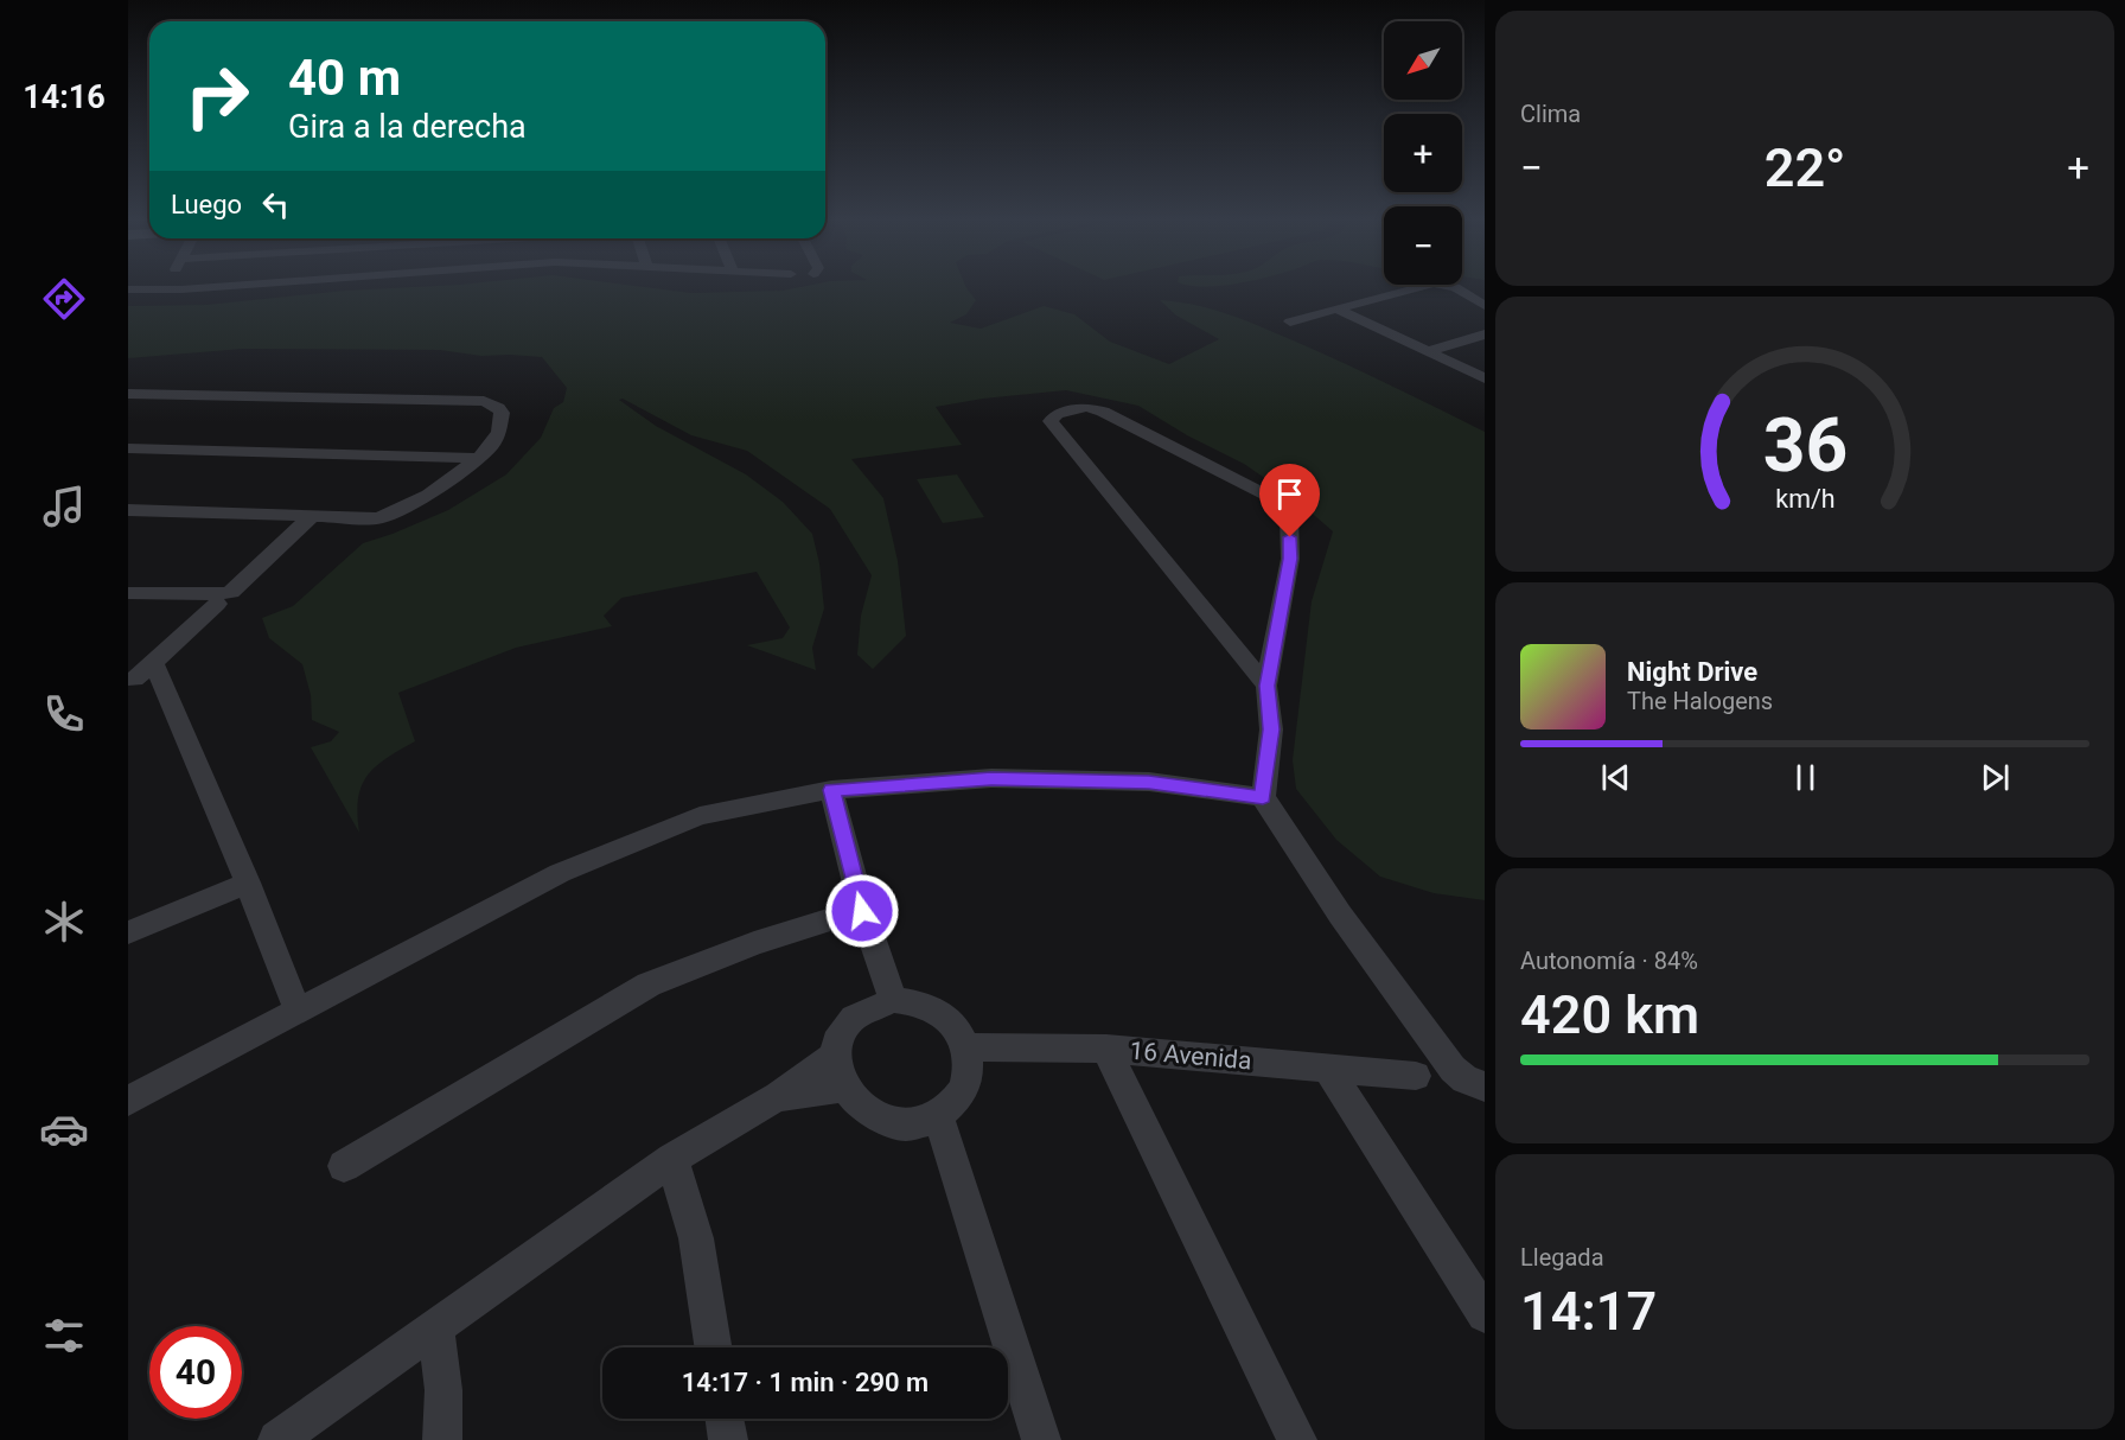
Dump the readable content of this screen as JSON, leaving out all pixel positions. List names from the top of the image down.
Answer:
{
  "streets": {
    "street": ["16 Avenida"]
  },
  "north": "bottom left",
  "page": {
    "tabs": "14:16",
    "tile": [
      "Clima",
      ["Autonomía · 84%", "420 km"],
      ["Llegada", "14:17"]
    ],
    "map_buttons": ["+", "−"],
    "turn": ["40 m", "Gira a la derecha"],
    "heat": ["−", "22°", "+"],
    "then": "Luego",
    "song": ["Night Drive", "The Halogens"],
    "limit": "40",
    "trip": "14:17 · 1 min · 290 m",
    "gauge": ["36", "km/h"]
  }
}
